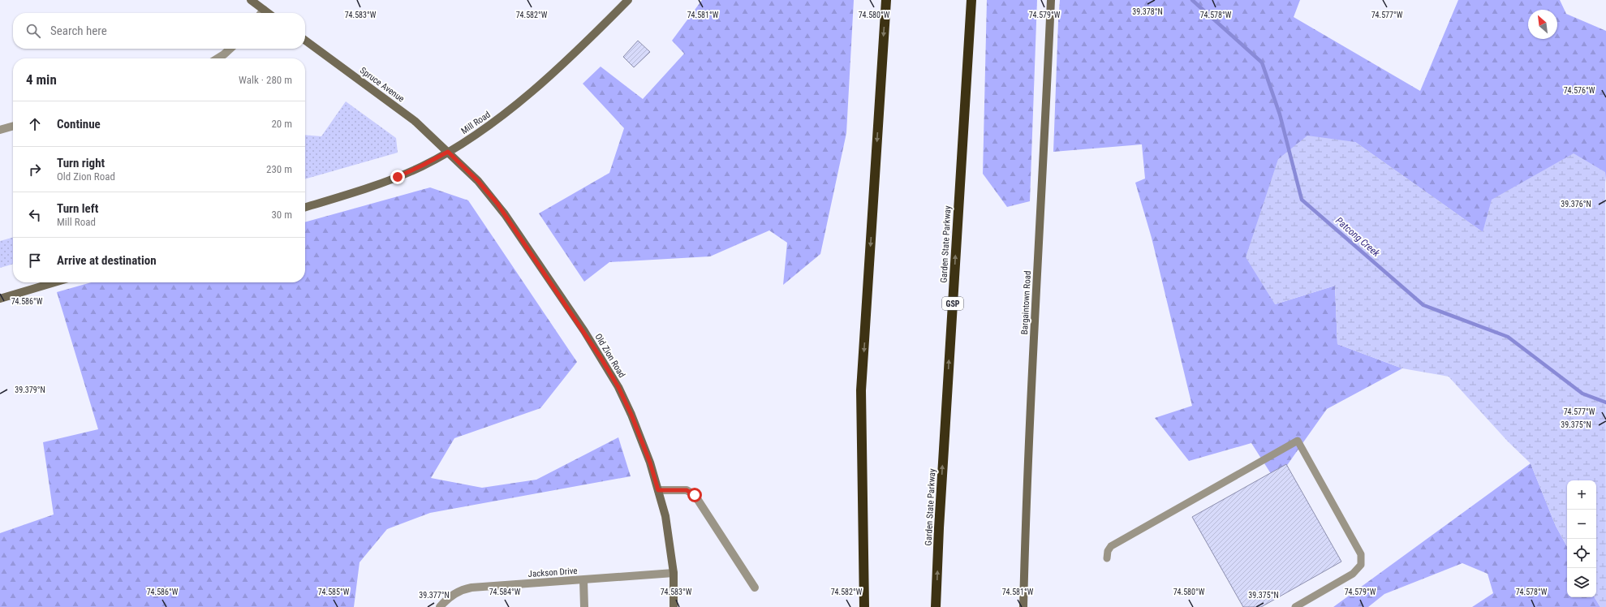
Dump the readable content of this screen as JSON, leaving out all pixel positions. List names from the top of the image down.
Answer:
{
  "streets": {
    "highway": ["Garden State Parkway", "GSP"],
    "street": [
      "Spruce Avenue",
      "Mill Road",
      "Bargaintown Road",
      "Old Zion Road",
      "Jackson Drive"
    ]
  },
  "crossings": [
    ["Spruce Avenue", "Mill Road"],
    ["Spruce Avenue", "Old Zion Road"],
    ["Mill Road", "Old Zion Road"],
    ["Old Zion Road", "Jackson Drive"]
  ],
  "water": ["Patcong Creek"],
  "north": "top left",
  "page": {
    "search": "Search here",
    "heading": ["4 min", "Walk · 280 m"],
    "list": [
      ["Continue", "20 m"],
      ["Turn right", "Old Zion Road", "230 m"],
      ["Turn left", "Mill Road", "30 m"],
      "Arrive at destination"
    ],
    "map_buttons": ["+", "−"]
  },
  "coordinates": [
    "39.378°N",
    "74.583°W",
    "74.582°W",
    "74.581°W",
    "74.580°W",
    "74.579°W",
    "74.578°W",
    "74.577°W",
    "74.576°W",
    "39.376°N",
    "74.586°W",
    "39.379°N",
    "39.375°N",
    "74.585°W",
    "74.584°W",
    "39.377°N"
  ]
}
